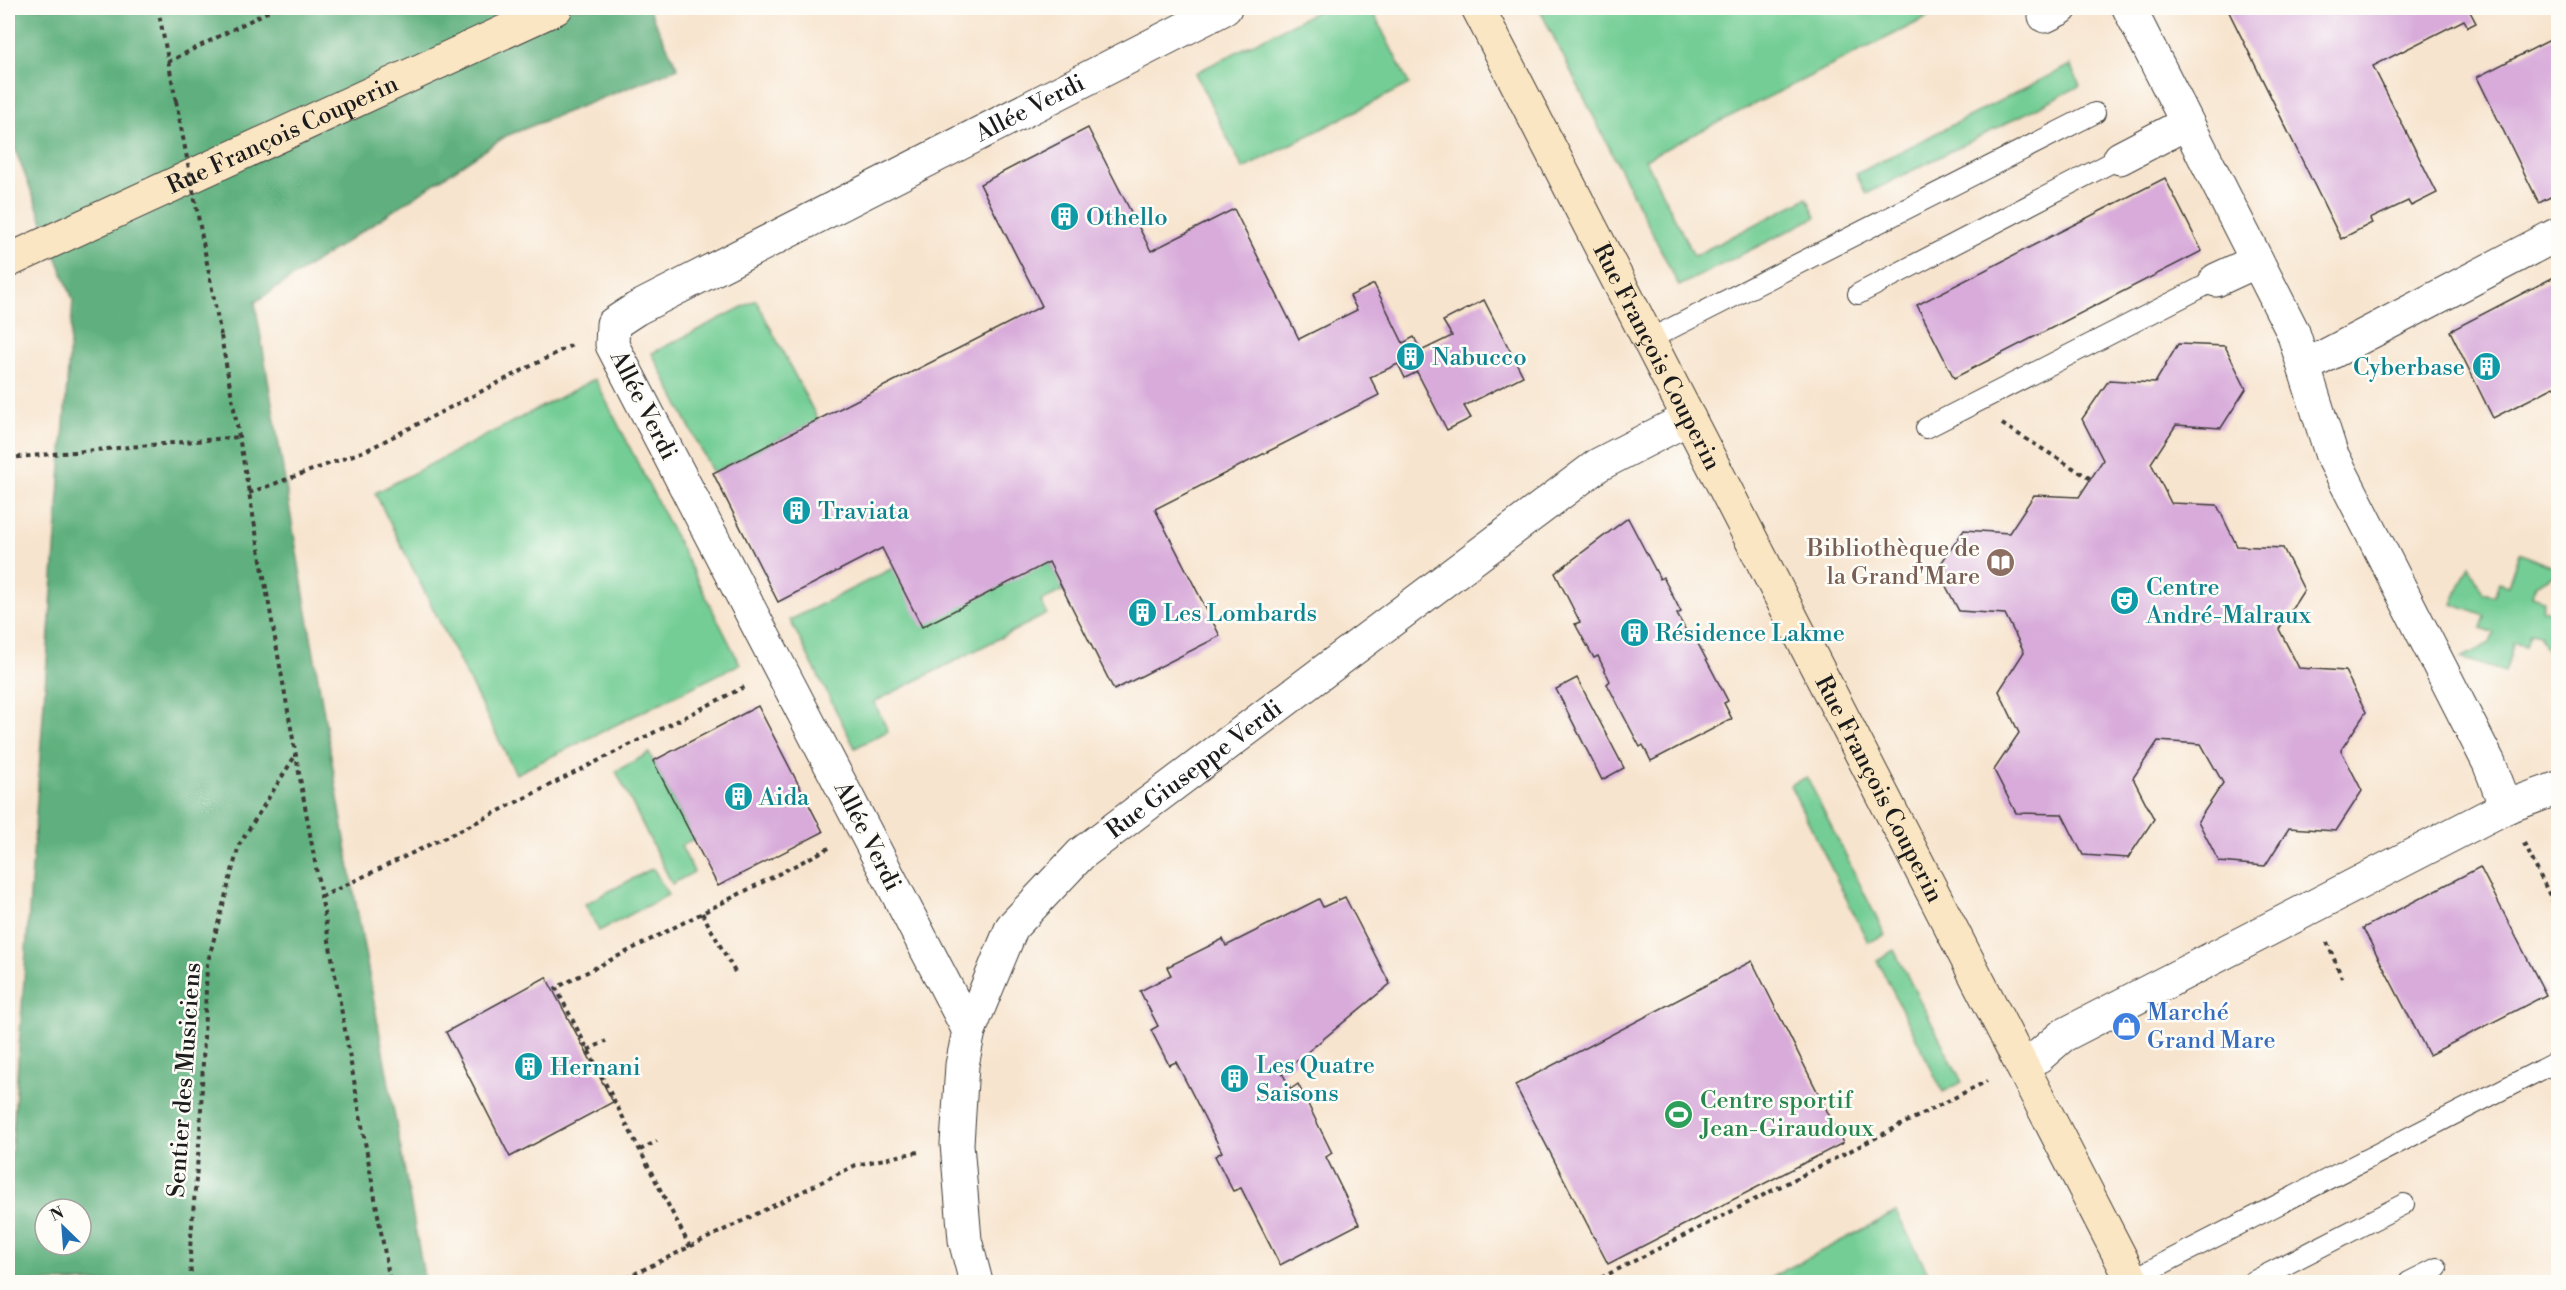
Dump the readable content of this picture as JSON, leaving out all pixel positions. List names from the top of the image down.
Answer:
{
  "streets": {
    "street": ["Allée Verdi", "Rue François Couperin", "Rue Giuseppe Verdi"],
    "path": ["Sentier des Musiciens"]
  },
  "crossings": [
    ["Allée Verdi", "Rue Giuseppe Verdi"],
    ["Rue François Couperin", "Rue Giuseppe Verdi"]
  ],
  "places": {
    "building": [
      "Othello",
      "Nabucco",
      "Cyberbase",
      "Traviata",
      "Les Lombards",
      "Résidence Lakme",
      "Aida",
      "Hernani",
      "Les Quatre Saisons"
    ],
    "library": ["Bibliothèque de la Grand'Mare"],
    "theatre": ["Centre André-Malraux"],
    "shop": ["Marché Grand Mare"],
    "sports": ["Centre sportif Jean-Giraudoux"]
  },
  "north": "top left"
}
